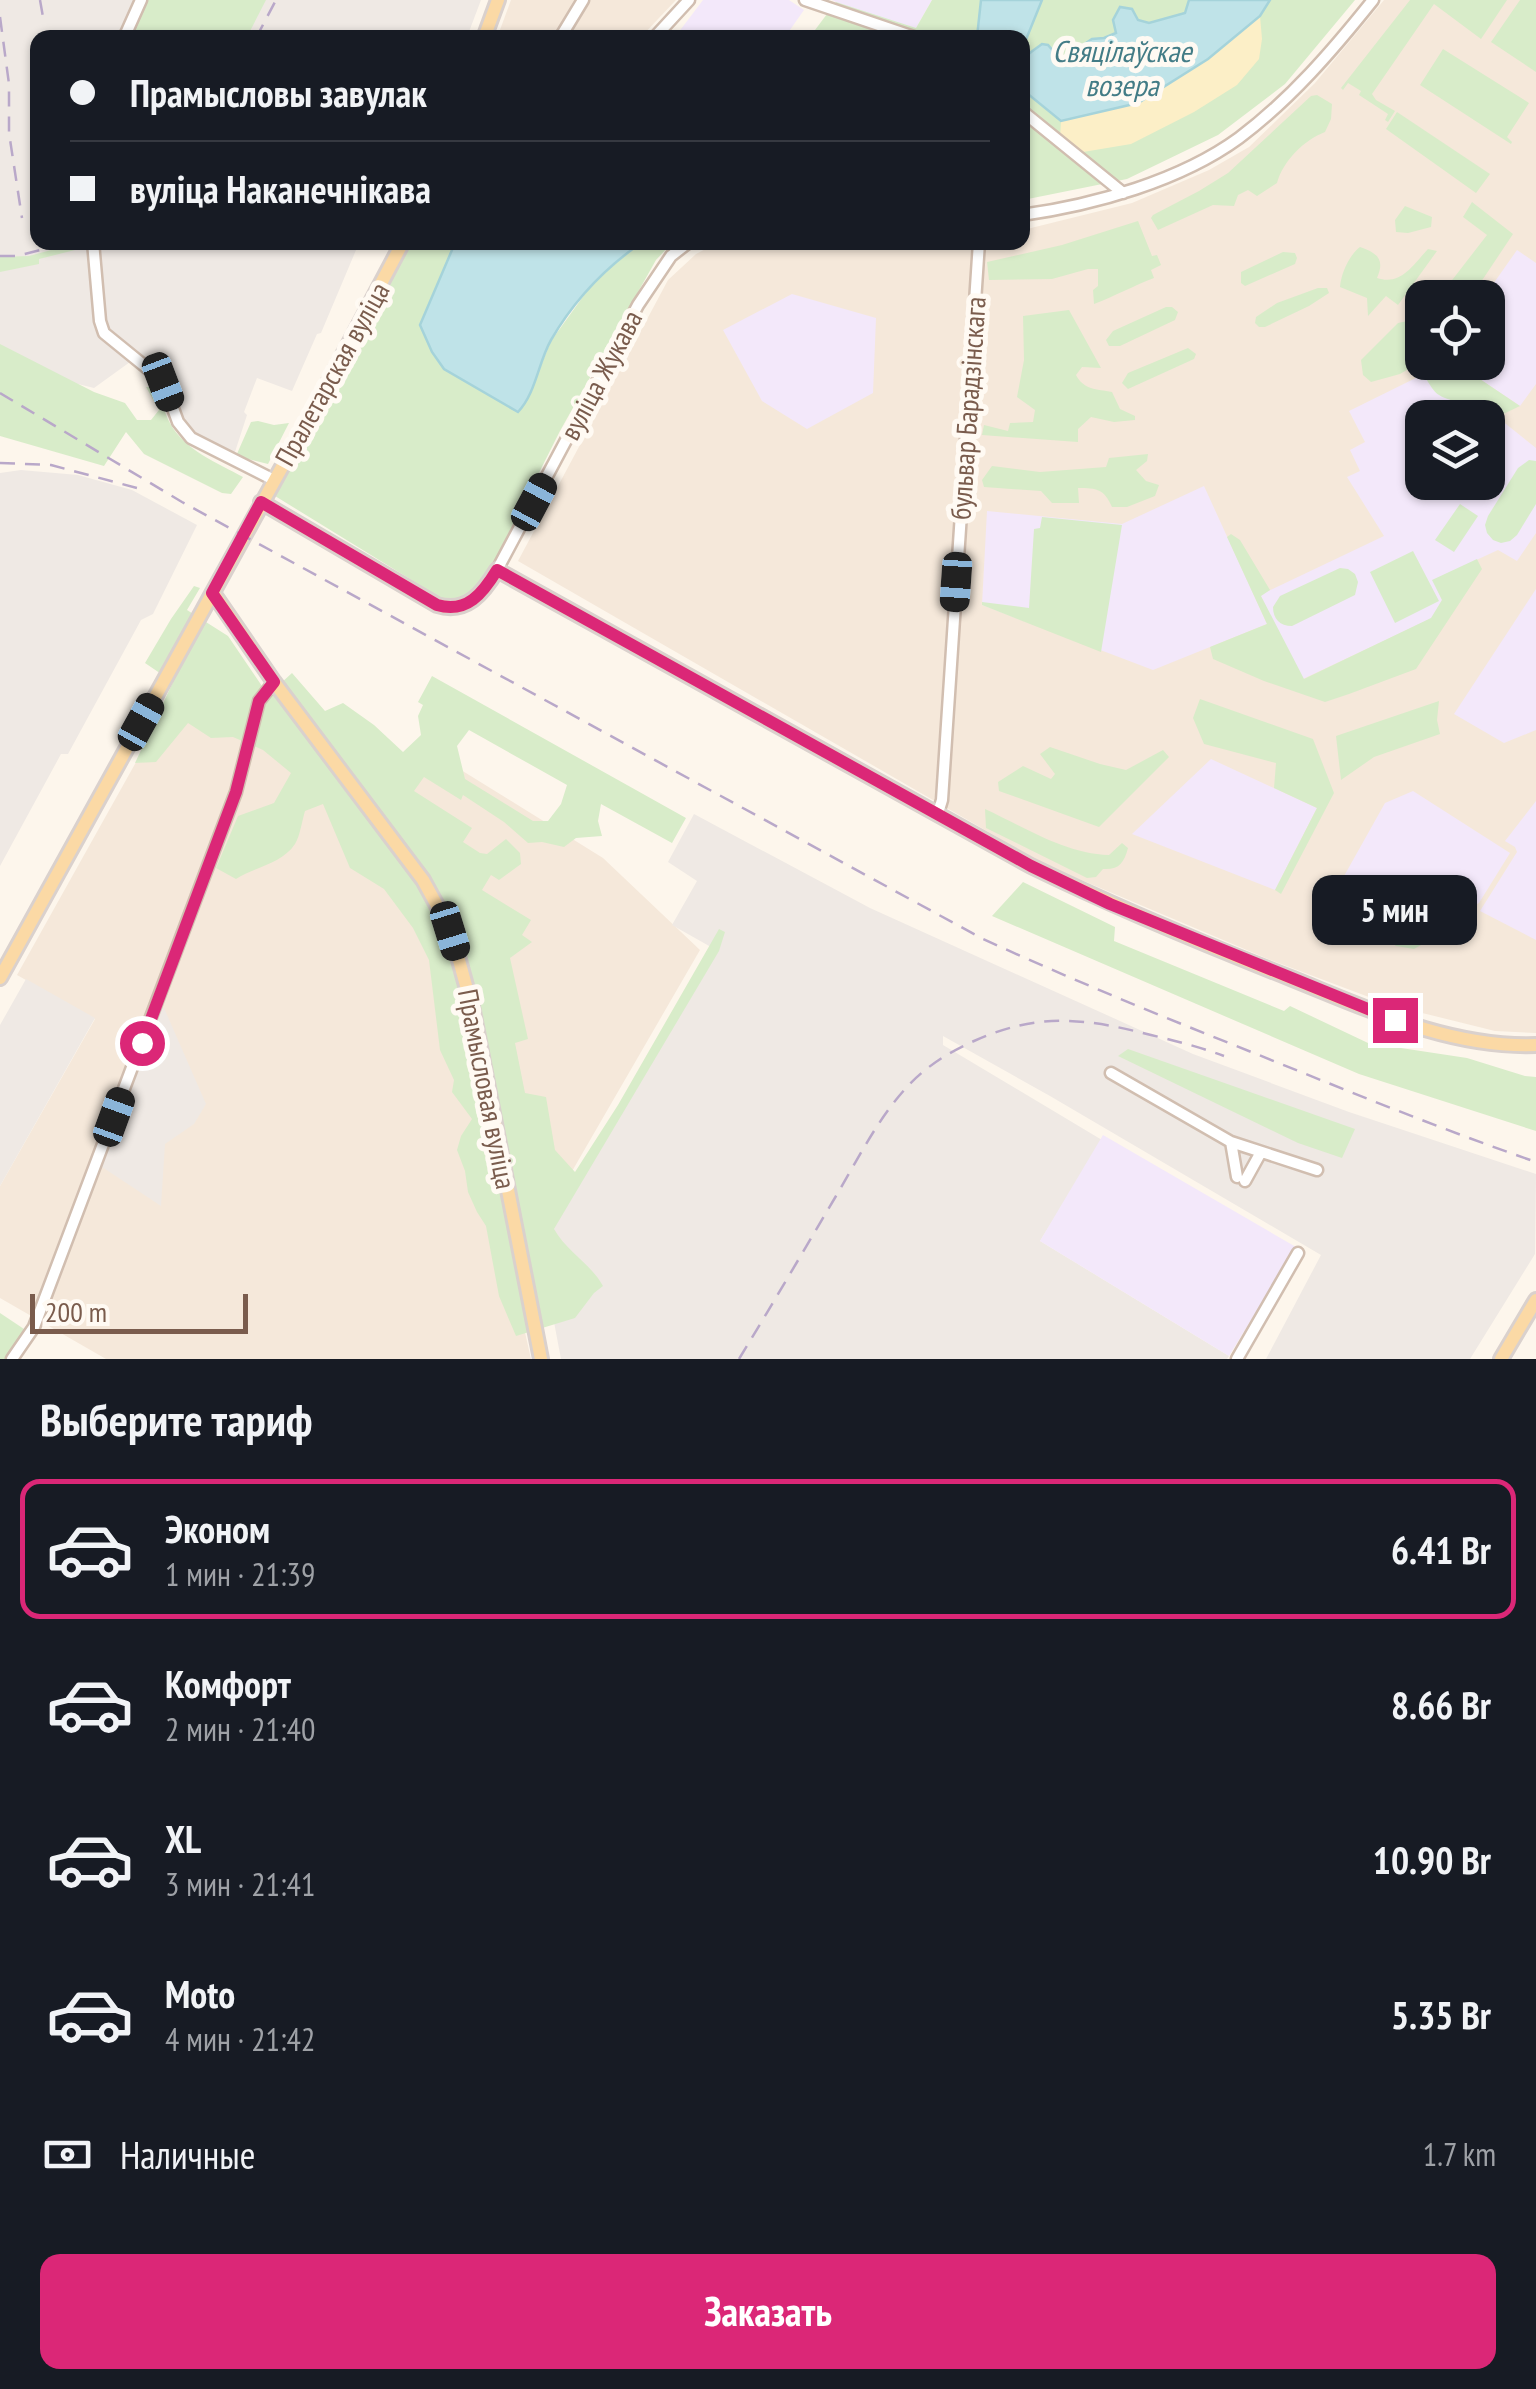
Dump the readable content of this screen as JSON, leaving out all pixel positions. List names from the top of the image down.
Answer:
{
  "streets": {
    "main road": ["Пралетарская вуліца", "Прамысловая вуліца"],
    "street": ["вуліца Жукава", "бульвар Барадзінскага"]
  },
  "crossings": [
    ["Пралетарская вуліца", "Прамысловая вуліца"]
  ],
  "water": ["Свяцілаўскае возера"],
  "scale_bar": "200 m",
  "page": {
    "banner": ["Прамысловы завулак", "вуліца Наканечнікава"],
    "bubble": "5 мин",
    "scale": "200 m",
    "heading": "Выберите тариф",
    "list": [
      {
        "name": "Эконом",
        "note": "1 мин · 21:39",
        "value": "6.41 Br"
      },
      {
        "name": "Комфорт",
        "note": "2 мин · 21:40",
        "value": "8.66 Br"
      },
      {
        "name": "XL",
        "note": "3 мин · 21:41",
        "value": "10.90 Br"
      },
      {
        "name": "Moto",
        "note": "4 мин · 21:42",
        "value": "5.35 Br"
      }
    ],
    "pay": ["Наличные", "1.7 km"],
    "buttons": "Заказать"
  }
}
